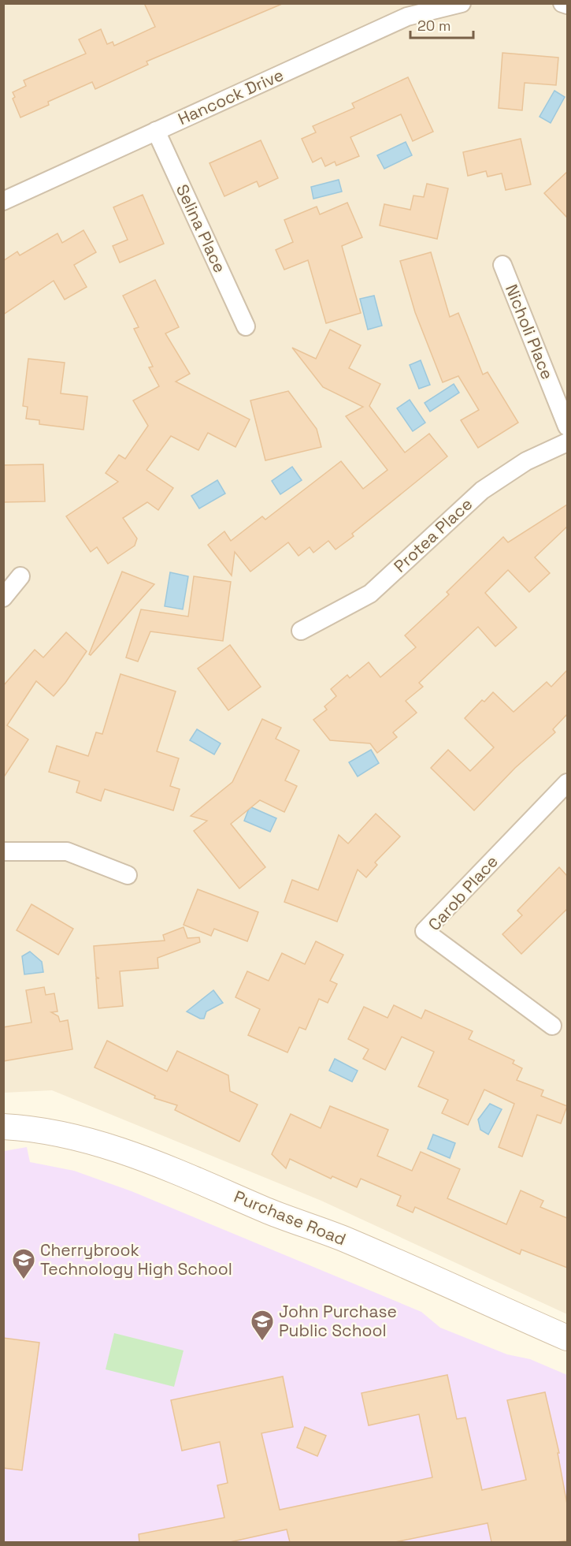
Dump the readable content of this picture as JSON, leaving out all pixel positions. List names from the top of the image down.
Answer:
{
  "streets": {
    "main road": ["Purchase Road"],
    "street": [
      "Hancock Drive",
      "Selina Place",
      "Nicholi Place",
      "Protea Place",
      "Carob Place"
    ]
  },
  "crossings": [
    ["Hancock Drive", "Selina Place"]
  ],
  "places": {
    "school or university": ["Cherrybrook Technology High School", "John Purchase Public School"]
  },
  "scale_bar": "20 m"
}
